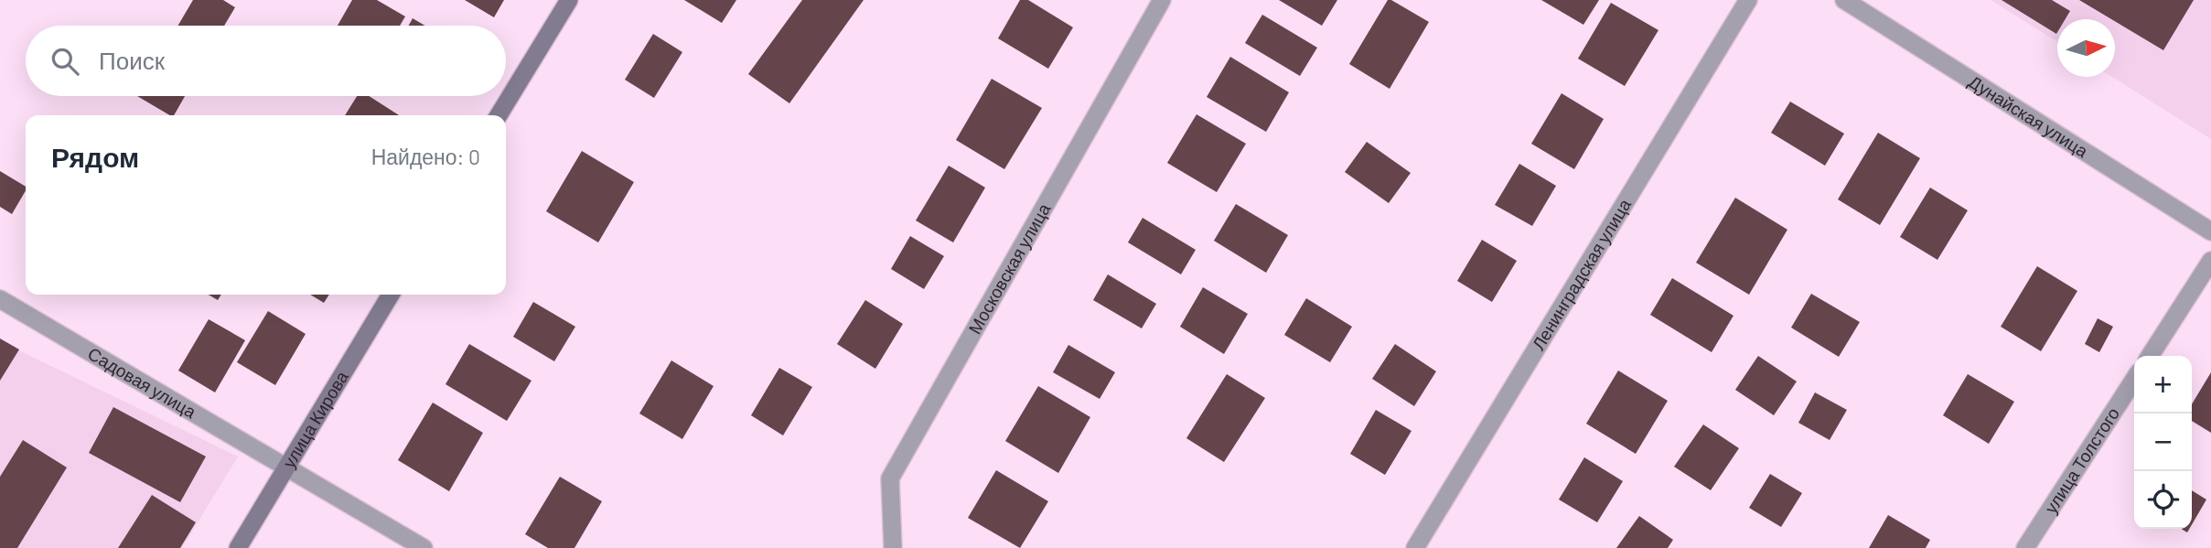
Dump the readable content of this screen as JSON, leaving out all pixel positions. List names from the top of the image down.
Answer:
{
  "streets": {
    "main road": ["улица Кирова"],
    "street": [
      "Дунайская улица",
      "Московская улица",
      "Ленинградская улица",
      "Садовая улица",
      "улица Толстого"
    ]
  },
  "crossings": [
    ["Садовая улица", "улица Кирова"]
  ],
  "north": "right",
  "page": {
    "search": "Поиск",
    "heading": ["Рядом", "Найдено: 0"],
    "map_buttons": ["+", "−"]
  }
}
